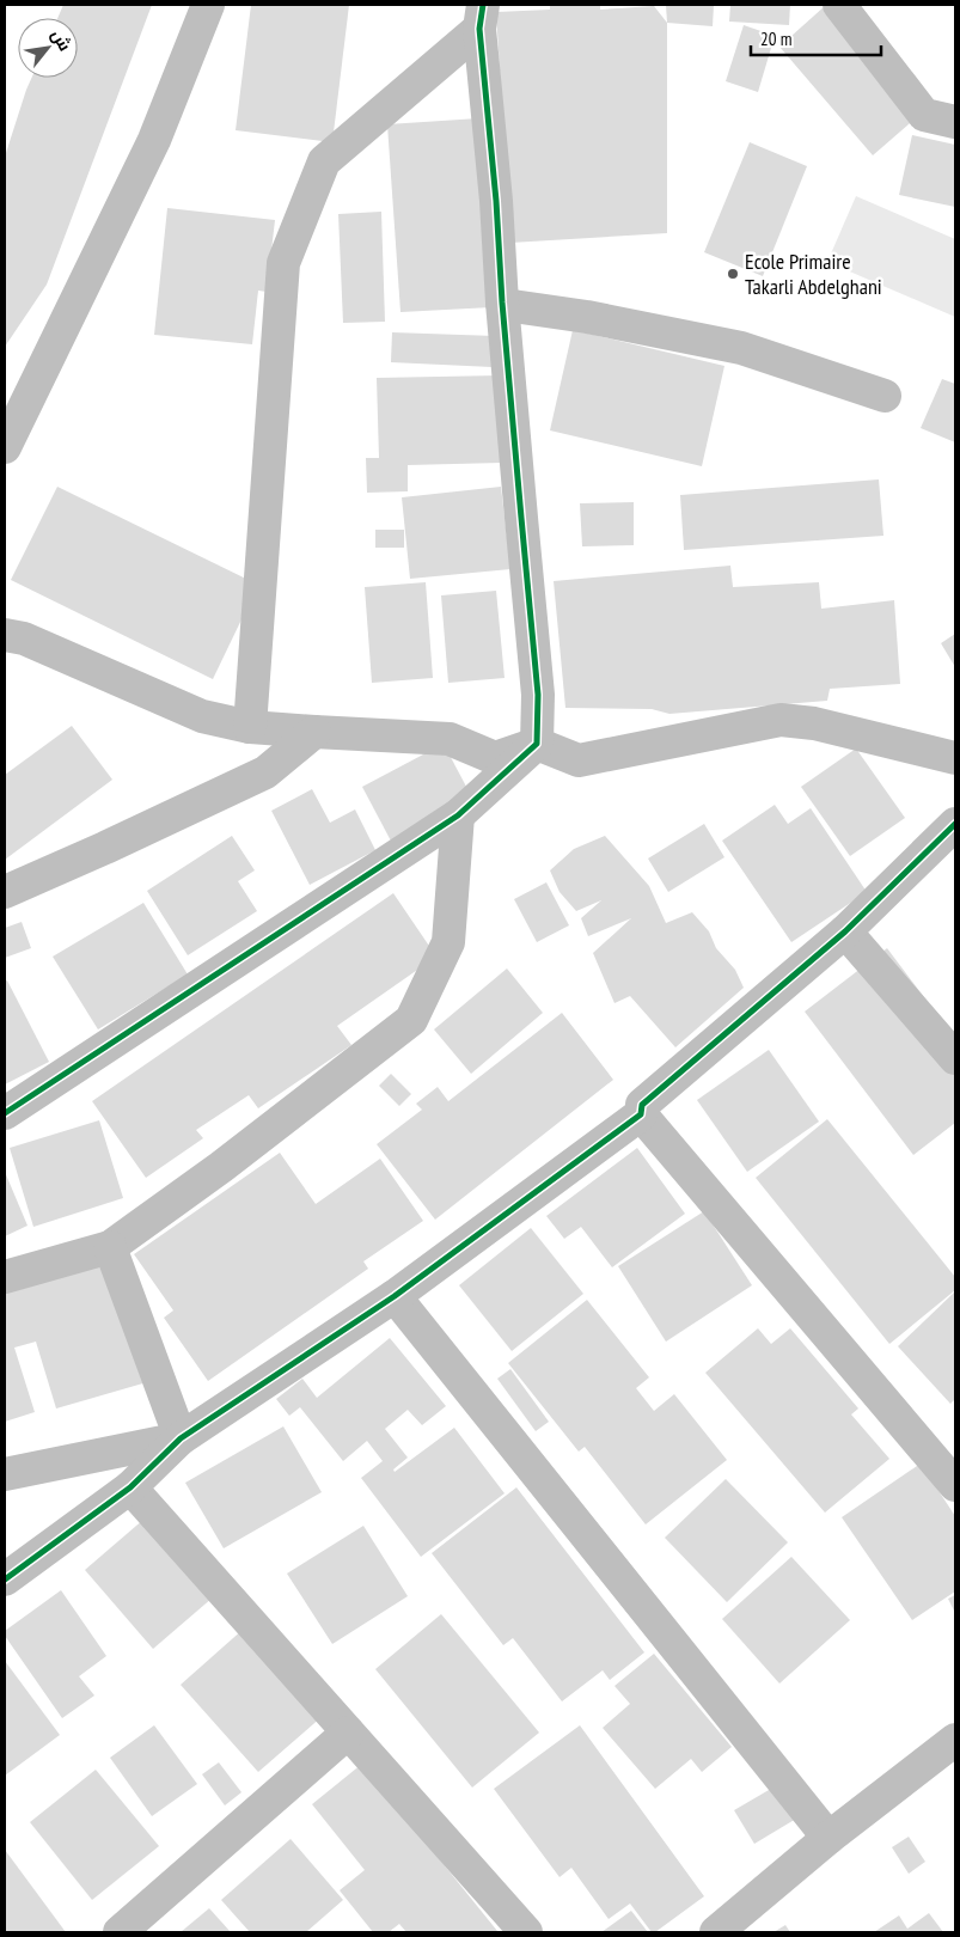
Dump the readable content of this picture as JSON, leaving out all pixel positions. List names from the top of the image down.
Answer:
{
  "places": ["Ecole Primaire Takarli Abdelghani"],
  "scale_bar": "20 m",
  "north": "top right"
}
